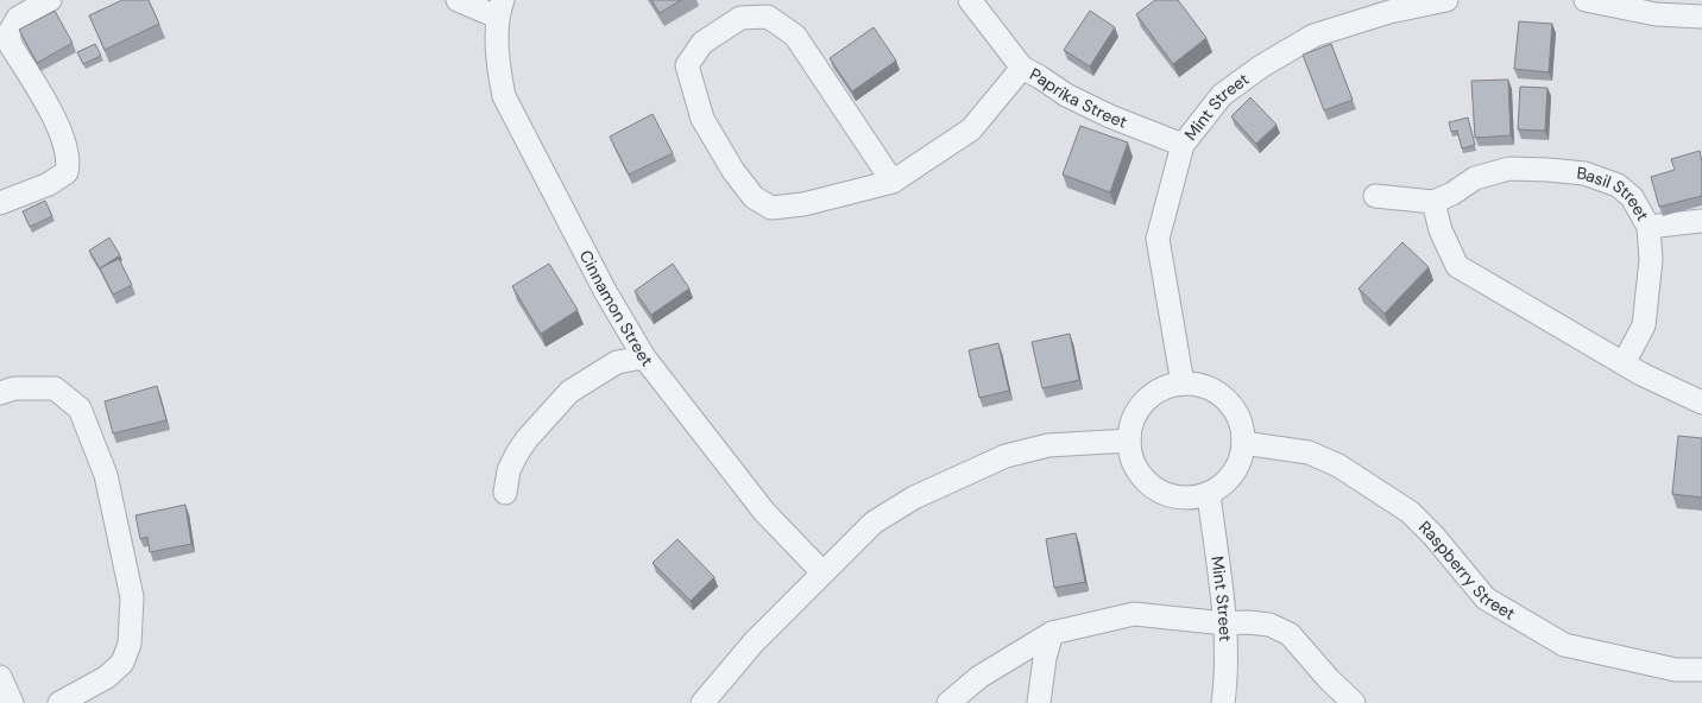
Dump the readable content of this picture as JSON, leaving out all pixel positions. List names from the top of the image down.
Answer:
{
  "streets": {
    "street": [
      "Paprika Street",
      "Mint Street",
      "Basil Street",
      "Cinnamon Street",
      "Raspberry Street"
    ]
  },
  "crossings": [
    ["Paprika Street", "Mint Street"],
    ["Mint Street", "Raspberry Street"]
  ]
}
